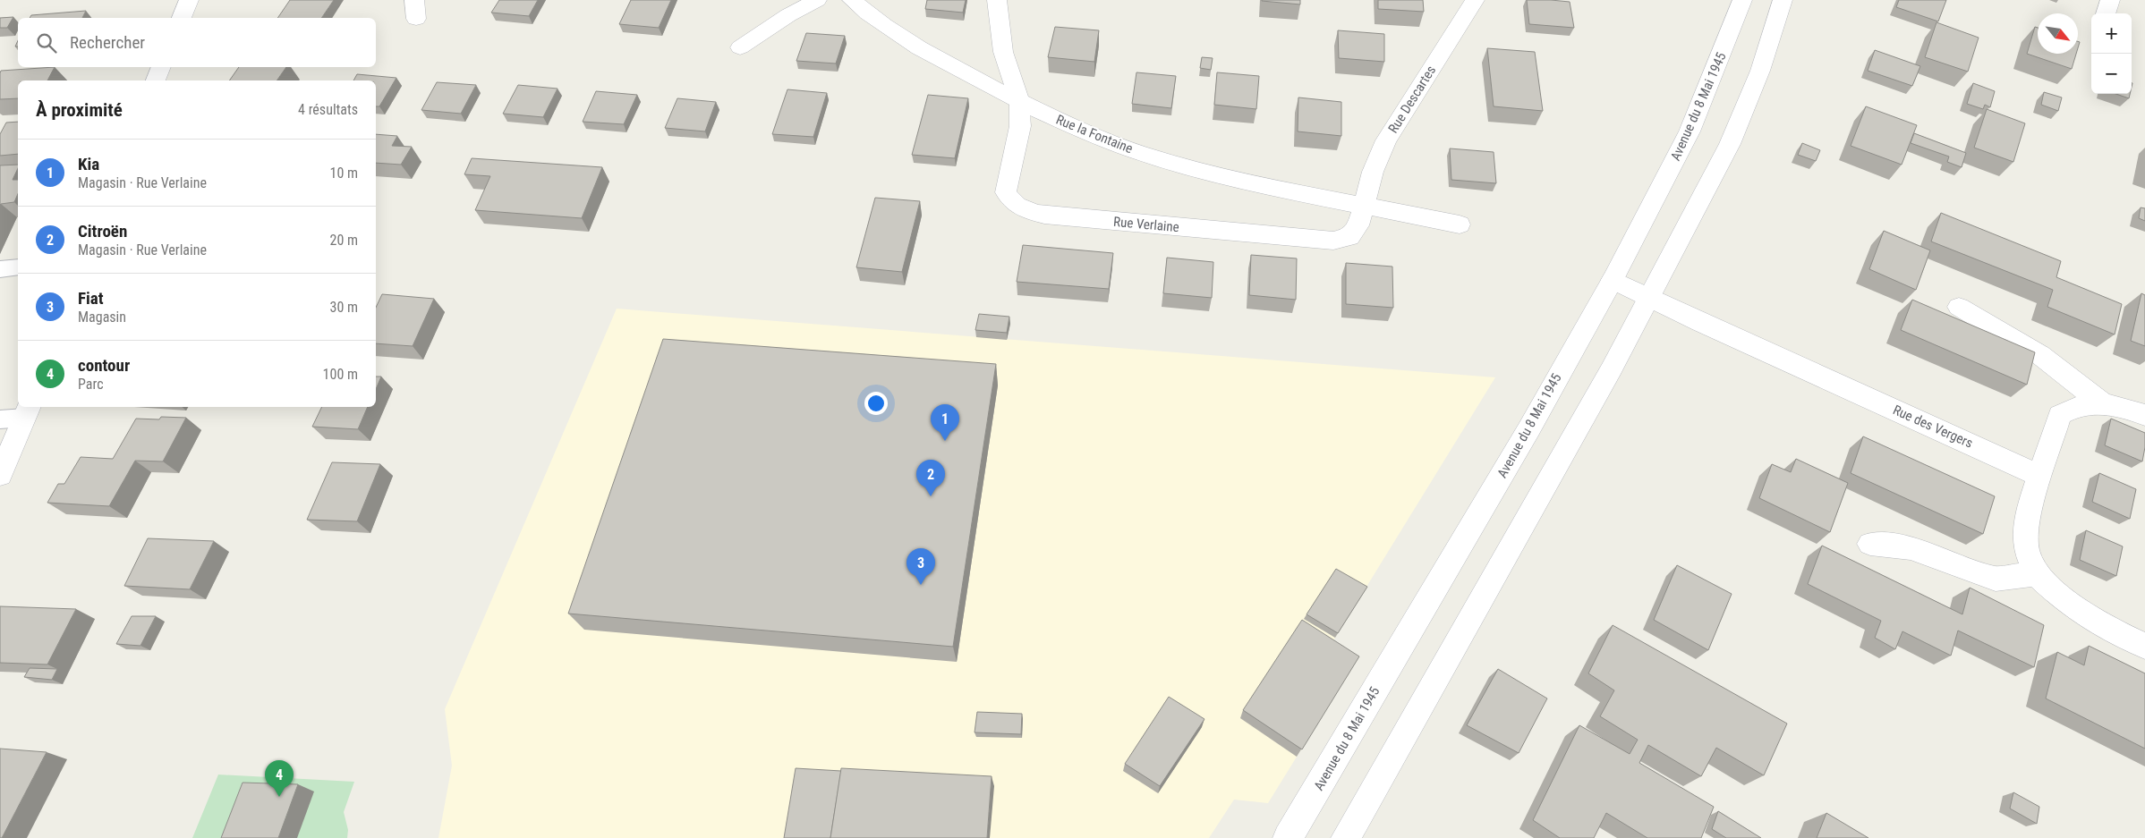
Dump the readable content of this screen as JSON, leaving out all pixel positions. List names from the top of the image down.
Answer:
{
  "streets": {
    "street": [
      "Rue Descartes",
      "Avenue du 8 Mai 1945",
      "Rue la Fontaine",
      "Rue Verlaine",
      "Rue des Vergers"
    ]
  },
  "crossings": [
    ["Rue Descartes", "Rue la Fontaine"],
    ["Rue Descartes", "Rue Verlaine"],
    ["Avenue du 8 Mai 1945", "Rue des Vergers"],
    ["Rue la Fontaine", "Rue Verlaine"]
  ],
  "north": "bottom right",
  "page": {
    "map_buttons": ["+", "−"],
    "search": "Rechercher",
    "heading": ["À proximité", "4 résultats"],
    "list": [
      {
        "mark": "1",
        "name": "Kia",
        "note": "Magasin · Rue Verlaine",
        "value": "10 m"
      },
      {
        "mark": "2",
        "name": "Citroën",
        "note": "Magasin · Rue Verlaine",
        "value": "20 m"
      },
      {
        "mark": "3",
        "name": "Fiat",
        "note": "Magasin",
        "value": "30 m"
      },
      {
        "mark": "4",
        "name": "contour",
        "note": "Parc",
        "value": "100 m"
      }
    ],
    "pins": [
      "1",
      "2",
      "3",
      "4"
    ]
  }
}
